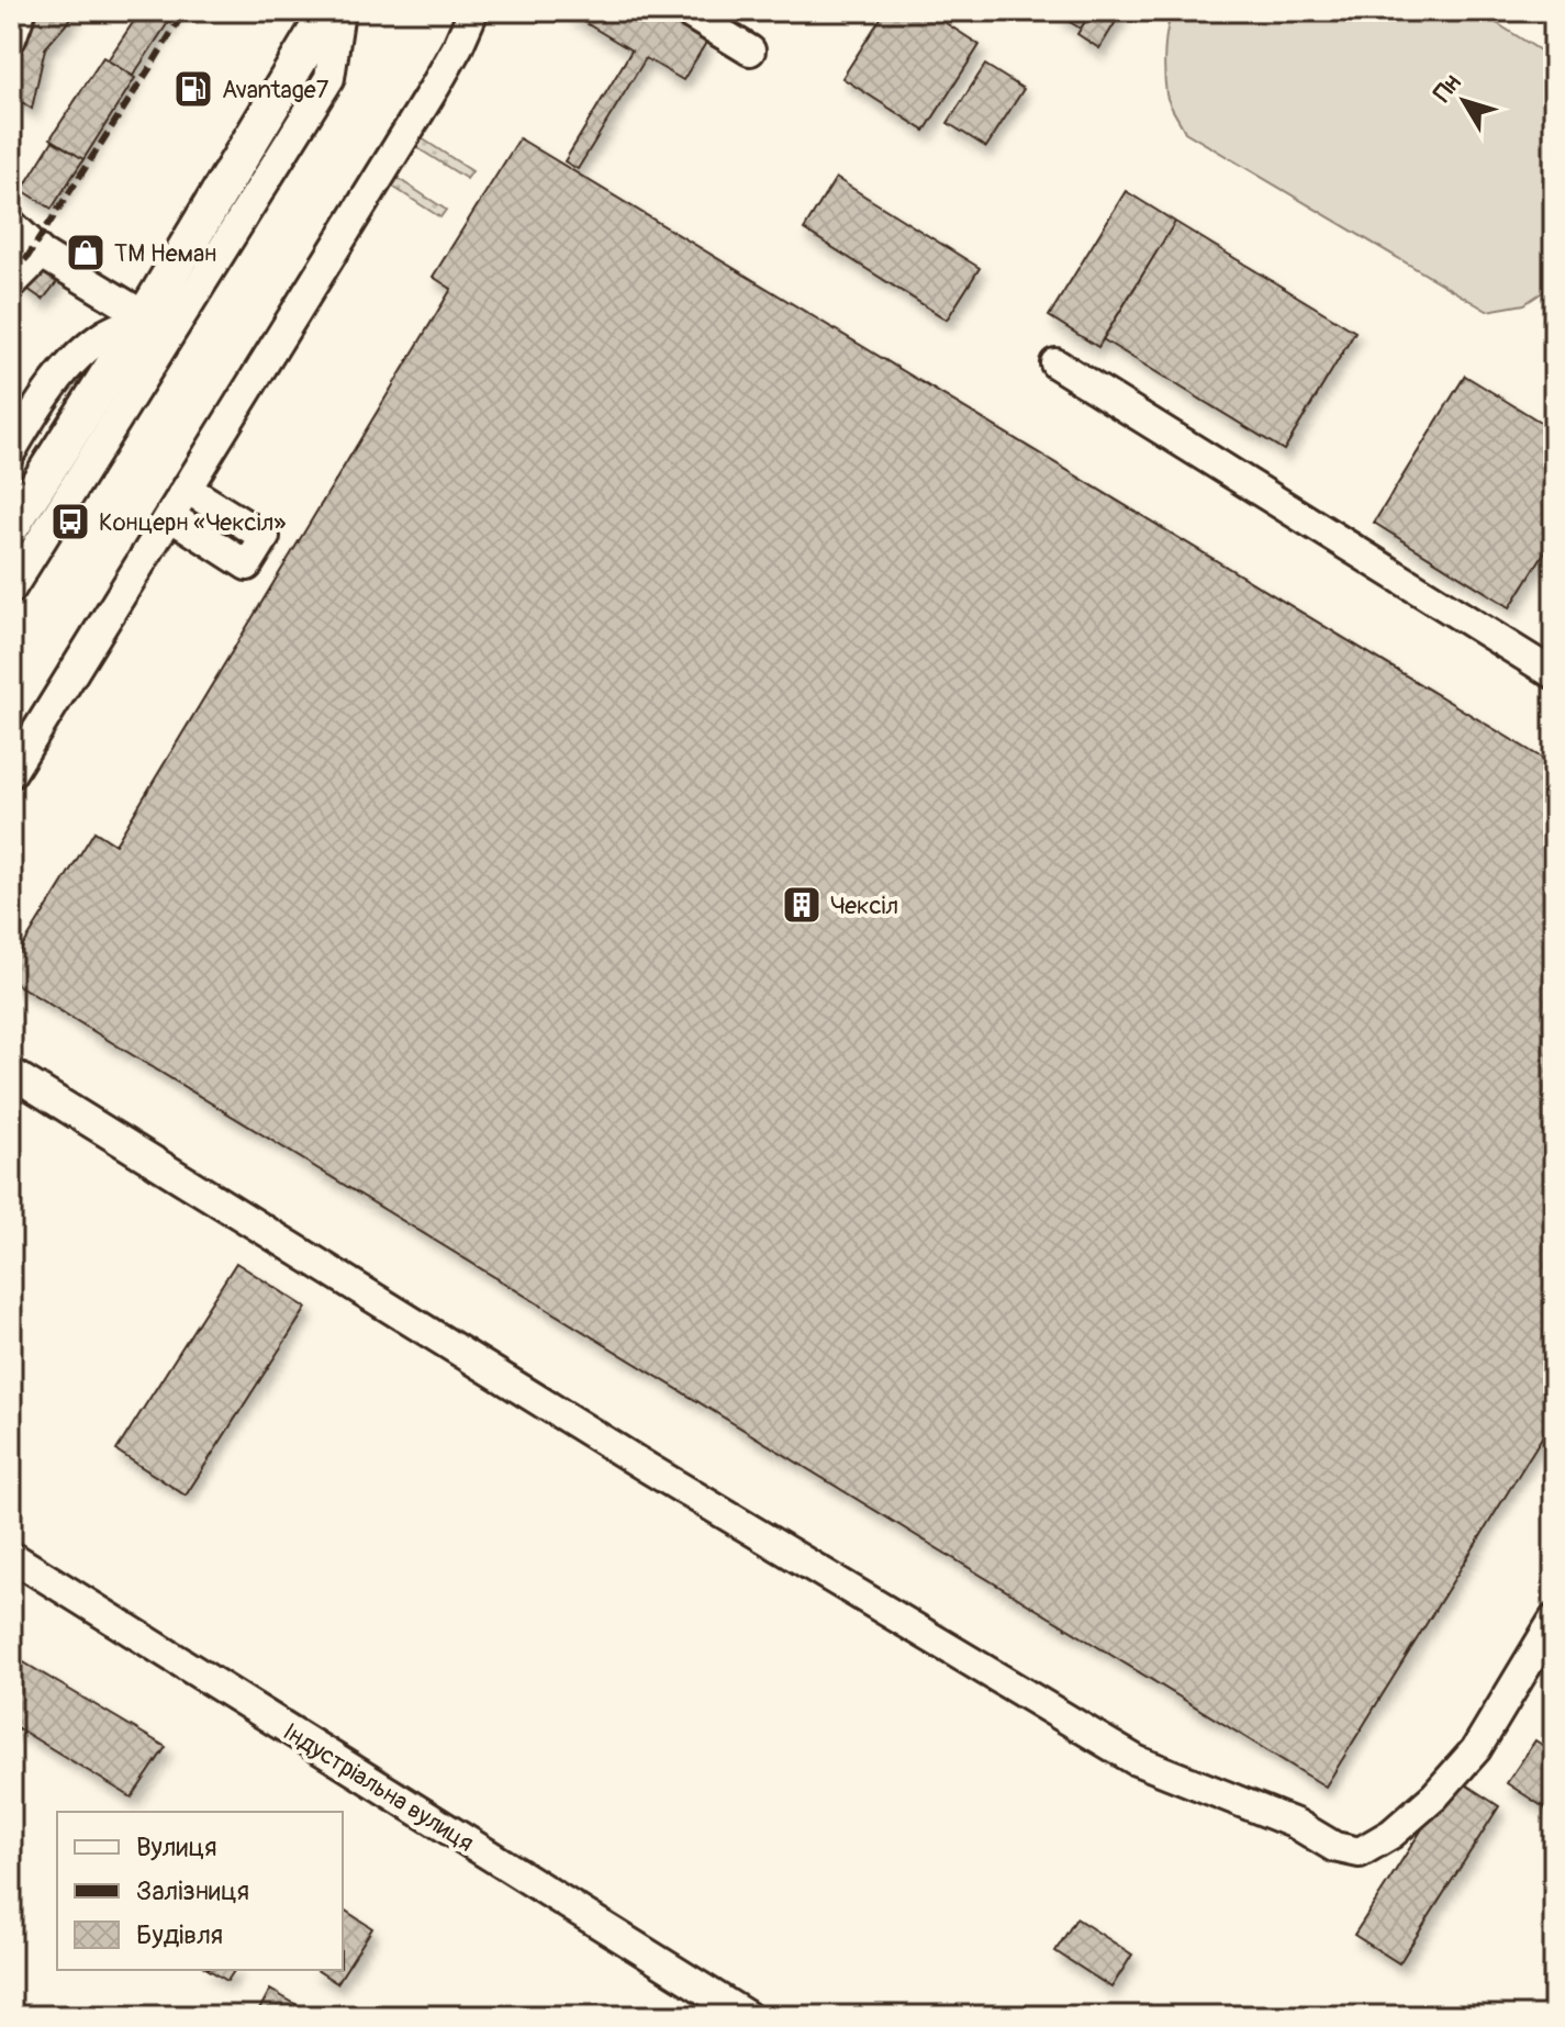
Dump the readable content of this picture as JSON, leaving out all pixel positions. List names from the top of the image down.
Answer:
{
  "streets": {
    "street": ["Індустріальна вулиця"]
  },
  "places": {
    "fuel station": ["Avantage7"],
    "shop": ["ТМ Неман"],
    "bus stop": ["Концерн «Чексіл»"],
    "building": ["Чексіл"]
  },
  "legend": ["Вулиця", "Залізниця", "Будівля"],
  "north": "top left"
}
